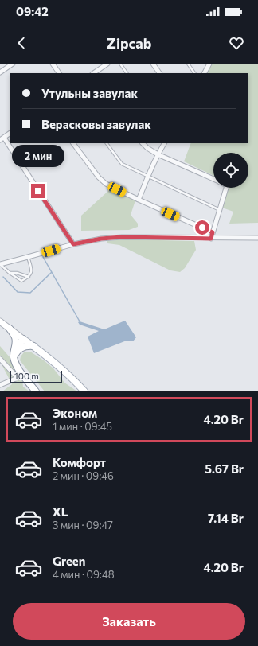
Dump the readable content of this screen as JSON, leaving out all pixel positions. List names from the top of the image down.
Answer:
{
  "scale_bar": "100 m",
  "page": {
    "status": "09:42",
    "header": "Zipcab",
    "banner": ["Утульны завулак", "Верасковы завулак"],
    "bubble": "2 мин",
    "scale": "100 m",
    "list": [
      {
        "name": "Эконом",
        "note": "1 мин · 09:45",
        "value": "4.20 Br"
      },
      {
        "name": "Комфорт",
        "note": "2 мин · 09:46",
        "value": "5.67 Br"
      },
      {
        "name": "XL",
        "note": "3 мин · 09:47",
        "value": "7.14 Br"
      },
      {
        "name": "Green",
        "note": "4 мин · 09:48",
        "value": "4.20 Br"
      }
    ],
    "buttons": "Заказать"
  }
}
